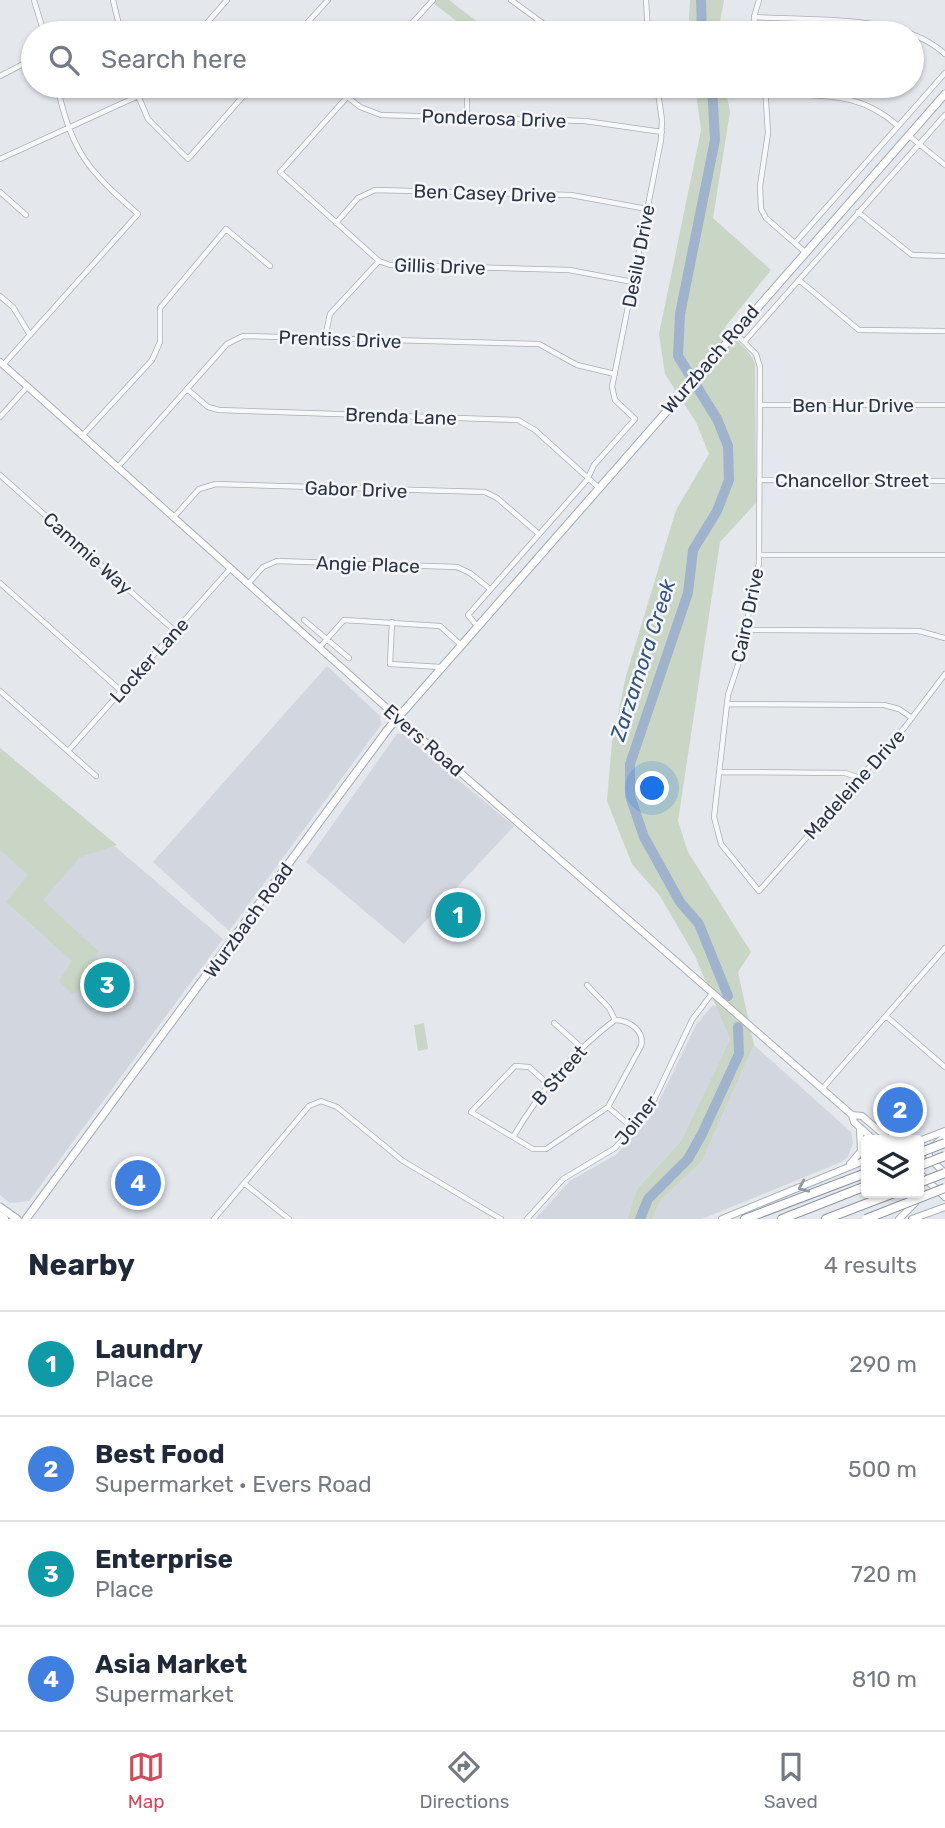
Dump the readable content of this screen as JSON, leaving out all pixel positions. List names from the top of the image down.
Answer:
{
  "streets": {
    "main road": ["Wurzbach Road", "Evers Road"],
    "street": [
      "Ponderosa Drive",
      "Ben Casey Drive",
      "Desilu Drive",
      "Gillis Drive",
      "Prentiss Drive",
      "Ben Hur Drive",
      "Brenda Lane",
      "Chancellor Street",
      "Gabor Drive",
      "Cammie Way",
      "Angie Place",
      "Cairo Drive",
      "Locker Lane",
      "Madeleine Drive",
      "B Street",
      "Joiner"
    ]
  },
  "crossings": [
    ["Ponderosa Drive", "Desilu Drive"],
    ["Ben Casey Drive", "Desilu Drive"],
    ["Ben Casey Drive", "Gillis Drive"],
    ["Desilu Drive", "Gillis Drive"],
    ["Desilu Drive", "Prentiss Drive"],
    ["Desilu Drive", "Wurzbach Road"],
    ["Prentiss Drive", "Brenda Lane"],
    ["Prentiss Drive", "Evers Road"],
    ["Wurzbach Road", "Brenda Lane"],
    ["Wurzbach Road", "Gabor Drive"],
    ["Wurzbach Road", "Angie Place"],
    ["Wurzbach Road", "Cairo Drive"],
    ["Wurzbach Road", "Evers Road"],
    ["Ben Hur Drive", "Cairo Drive"],
    ["Chancellor Street", "Cairo Drive"],
    ["Gabor Drive", "Evers Road"],
    ["Cammie Way", "Locker Lane"],
    ["Angie Place", "Evers Road"],
    ["Cairo Drive", "Madeleine Drive"],
    ["Locker Lane", "Evers Road"],
    ["Evers Road", "Joiner"]
  ],
  "water": ["Zarzamora Creek"],
  "page": {
    "search": "Search here",
    "pins": [
      "1",
      "3",
      "2",
      "4"
    ],
    "heading": ["Nearby", "4 results"],
    "list": [
      {
        "mark": "1",
        "name": "Laundry",
        "note": "Place",
        "value": "290 m"
      },
      {
        "mark": "2",
        "name": "Best Food",
        "note": "Supermarket · Evers Road",
        "value": "500 m"
      },
      {
        "mark": "3",
        "name": "Enterprise",
        "note": "Place",
        "value": "720 m"
      },
      {
        "mark": "4",
        "name": "Asia Market",
        "note": "Supermarket",
        "value": "810 m"
      }
    ],
    "nav": ["Map", "Directions", "Saved"]
  }
}
